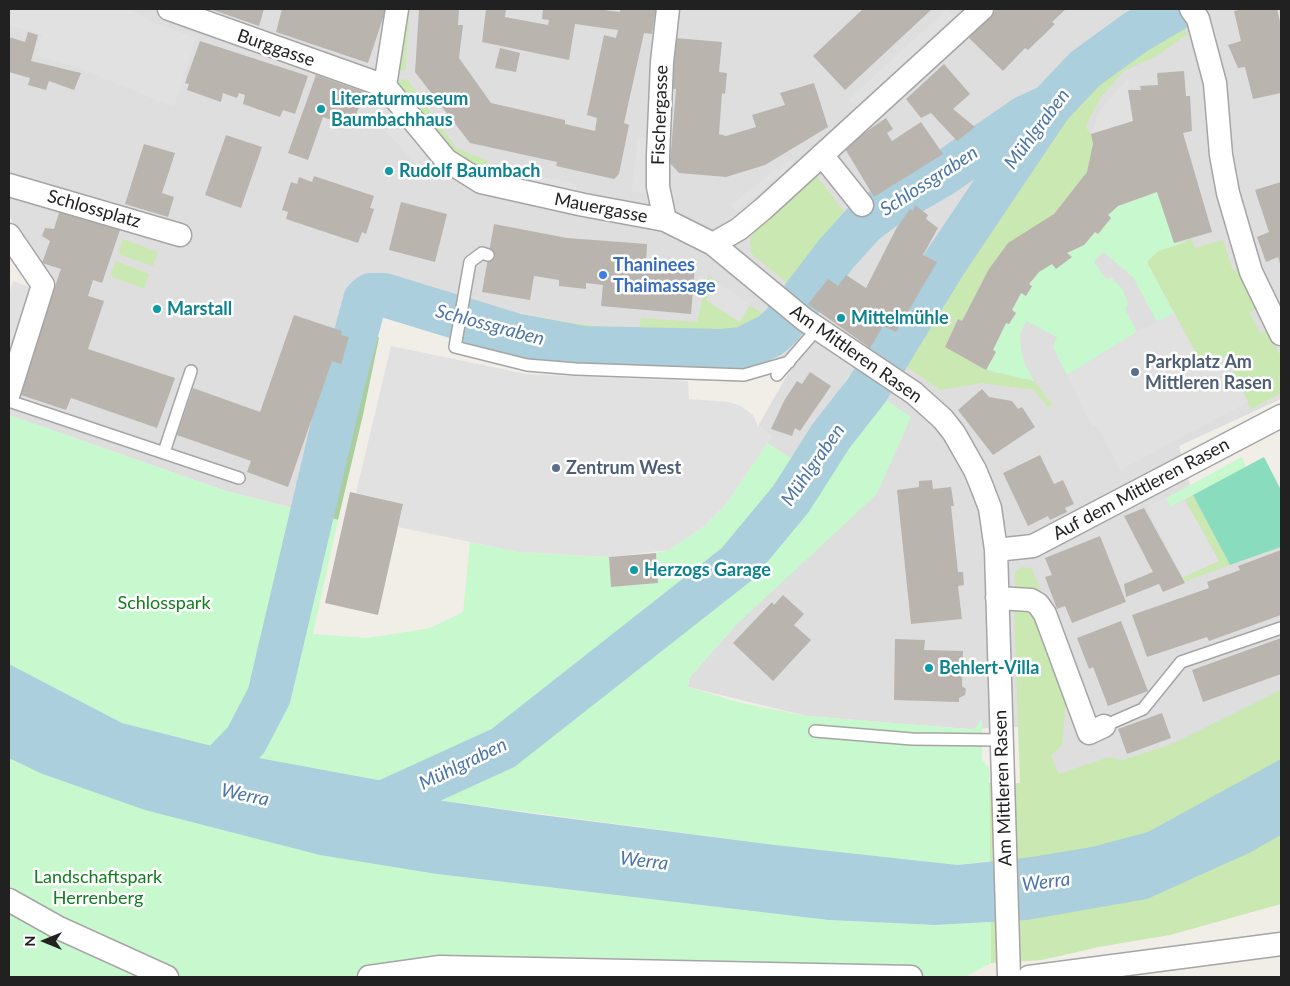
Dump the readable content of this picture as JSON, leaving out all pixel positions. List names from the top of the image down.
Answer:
{
  "streets": {
    "street": [
      "Burggasse",
      "Fischergasse",
      "Mauergasse",
      "Schlossplatz",
      "Am Mittleren Rasen",
      "Auf dem Mittleren Rasen"
    ]
  },
  "crossings": [
    ["Burggasse", "Mauergasse"],
    ["Fischergasse", "Mauergasse"],
    ["Mauergasse", "Am Mittleren Rasen"],
    ["Am Mittleren Rasen", "Auf dem Mittleren Rasen"]
  ],
  "water": ["Mühlgraben", "Schlossgraben", "Werra"],
  "parks": ["Schlosspark", "Landschaftspark Herrenberg"],
  "places": [
    "Literaturmuseum Baumbachhaus",
    "Rudolf Baumbach",
    "Thaninees Thaimassage",
    "Marstall",
    "Mittelmühle",
    "Parkplatz Am Mittleren Rasen",
    "Zentrum West",
    "Herzogs Garage",
    "Behlert-Villa"
  ],
  "north": "left"
}
